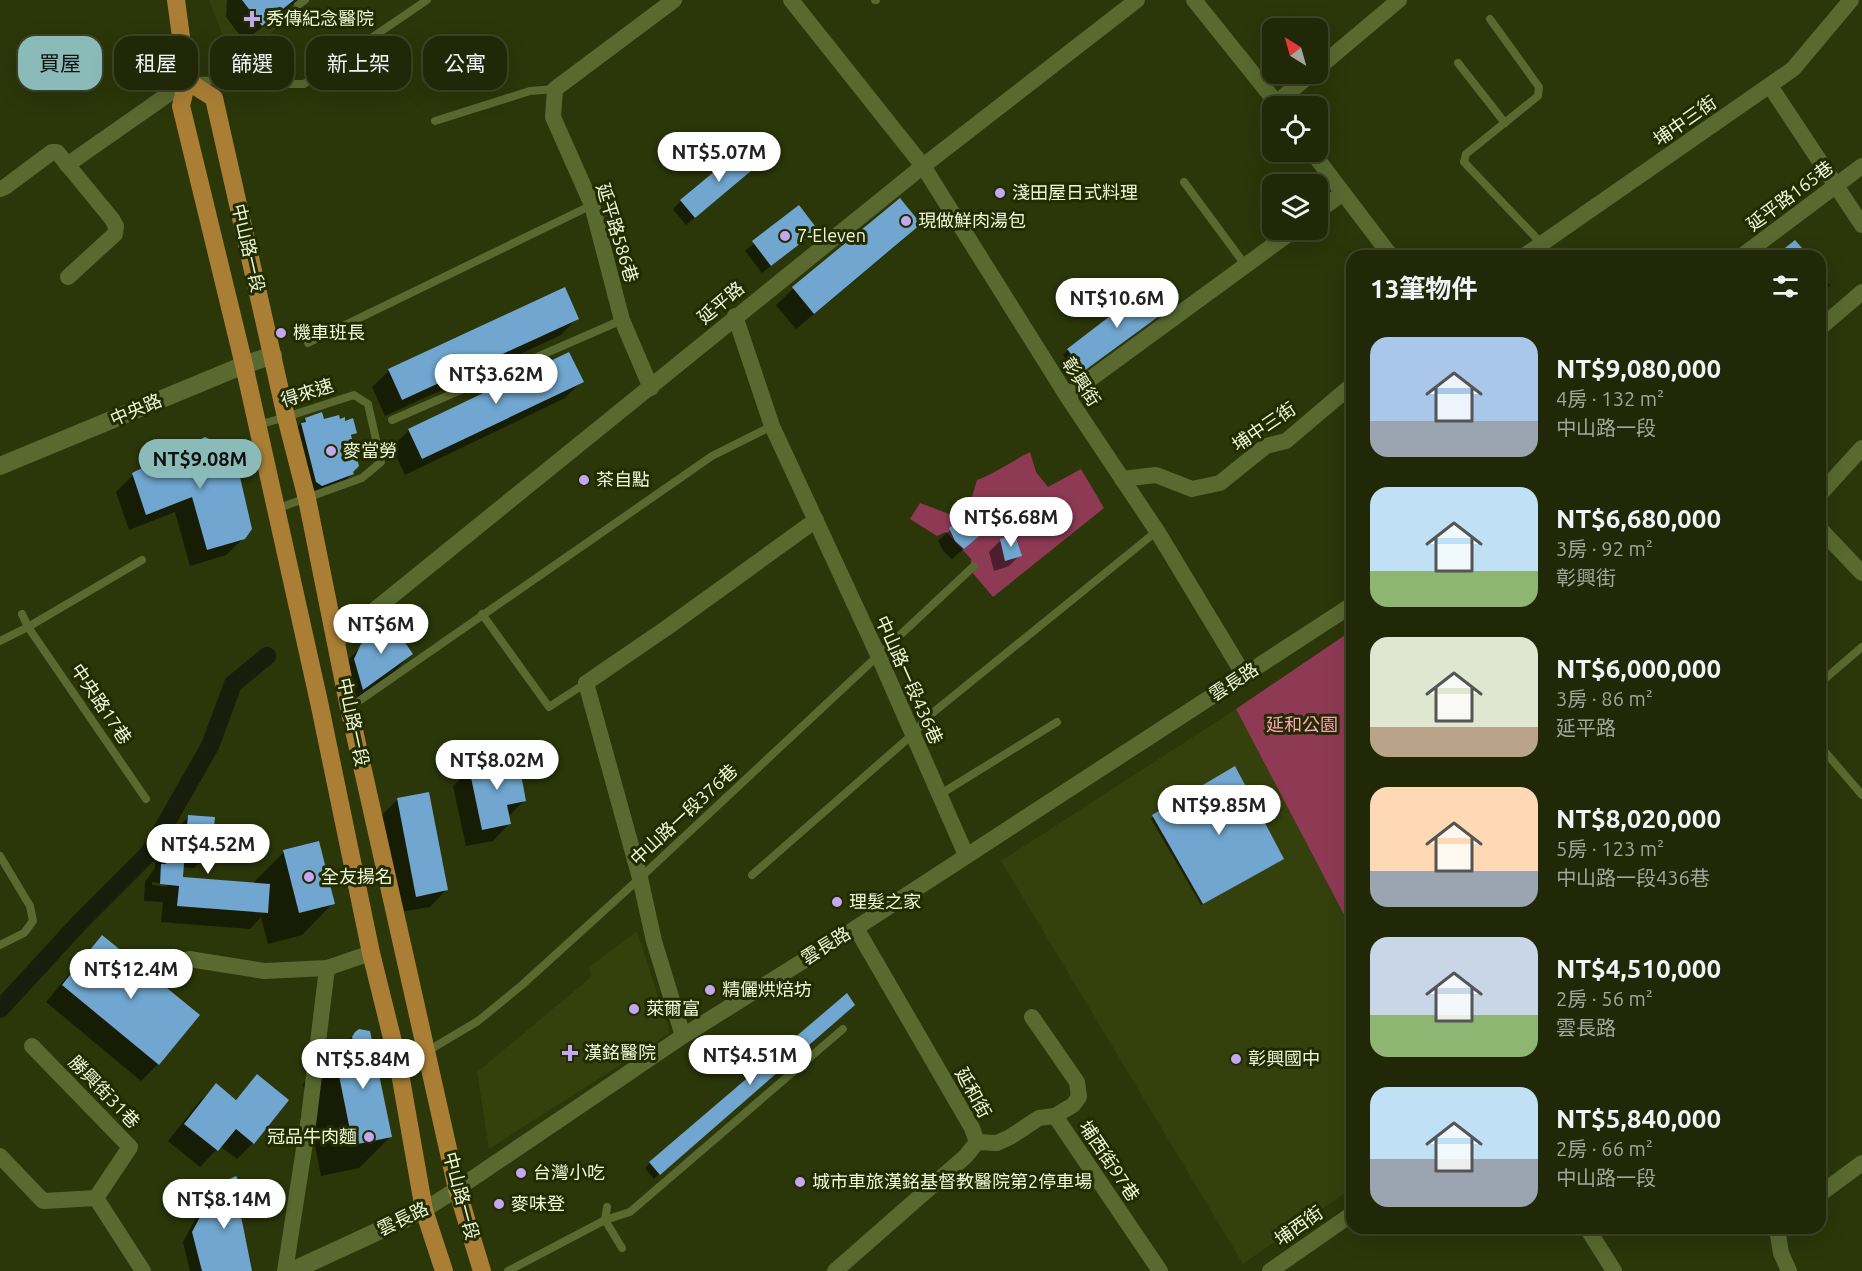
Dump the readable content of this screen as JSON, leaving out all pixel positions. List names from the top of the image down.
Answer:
{
  "streets": {
    "main road": ["中山路一段"],
    "street": [
      "埔中三街",
      "延平路165巷",
      "延平路586巷",
      "延平路",
      "彰興街",
      "中央路",
      "中山路一段436巷",
      "雲長路",
      "勝興街31巷",
      "延和街",
      "埔西街97巷",
      "埔西街"
    ],
    "lane": ["得來速", "中央路17巷", "中山路一段376巷"]
  },
  "crossings": [
    ["埔中三街", "彰興街"],
    ["延平路586巷", "延平路"],
    ["中山路一段", "延平路"],
    ["中山路一段", "得來速"],
    ["中山路一段", "中央路"],
    ["中山路一段", "雲長路"],
    ["中山路一段", "中山路一段376巷"],
    ["延平路", "彰興街"],
    ["延平路", "中山路一段436巷"],
    ["彰興街", "雲長路"],
    ["中山路一段436巷", "雲長路"],
    ["中山路一段436巷", "中山路一段376巷"],
    ["雲長路", "延和街"]
  ],
  "parks": ["延和公園"],
  "places": {
    "health": ["秀傳紀念醫院", "漢銘醫院"],
    "other": [
      "淺田屋日式料理",
      "現做鮮肉湯包",
      "7-Eleven",
      "機車班長",
      "麥當勞",
      "茶自點",
      "全友揚名",
      "理髮之家",
      "精儷烘焙坊",
      "萊爾富",
      "彰興國中",
      "冠品牛肉麵",
      "台灣小吃",
      "城市車旅漢銘基督教醫院第2停車場",
      "麥味登"
    ]
  },
  "north": "top left",
  "page": {
    "chip": [
      "買屋",
      "租屋",
      "篩選",
      "新上架",
      "公寓"
    ],
    "price": [
      "NT$5.07M",
      "NT$10.6M",
      "NT$3.62M",
      "NT$9.08M",
      "NT$6.68M",
      "NT$6M",
      "NT$8.02M",
      "NT$9.85M",
      "NT$4.52M",
      "NT$12.4M",
      "NT$4.51M",
      "NT$5.84M",
      "NT$8.14M"
    ],
    "heading": "13筆物件",
    "list": [
      {
        "name": "NT$9,080,000",
        "note": "4房 · 132 m² · 中山路一段"
      },
      {
        "name": "NT$6,680,000",
        "note": "3房 · 92 m² · 彰興街"
      },
      {
        "name": "NT$6,000,000",
        "note": "3房 · 86 m² · 延平路"
      },
      {
        "name": "NT$8,020,000",
        "note": "5房 · 123 m² · 中山路一段436巷"
      },
      {
        "name": "NT$4,510,000",
        "note": "2房 · 56 m² · 雲長路"
      },
      {
        "name": "NT$5,840,000",
        "note": "2房 · 66 m² · 中山路一段"
      }
    ]
  }
}
